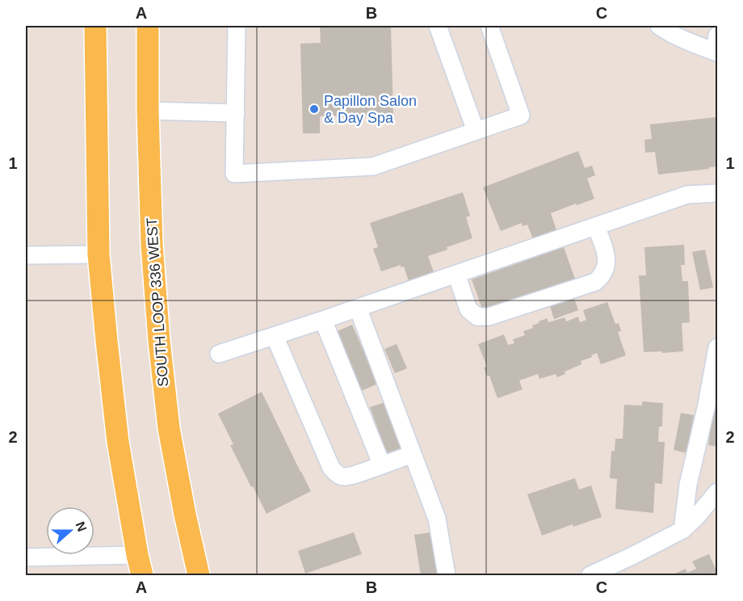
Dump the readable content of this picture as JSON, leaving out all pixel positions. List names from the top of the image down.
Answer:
{
  "streets": {
    "main road": ["SOUTH LOOP 336 WEST"]
  },
  "places": ["Papillon Salon & Day Spa"],
  "north": "right",
  "grid": {
    "columns": ["A", "B", "C"],
    "rows": ["1", "2"]
  }
}
